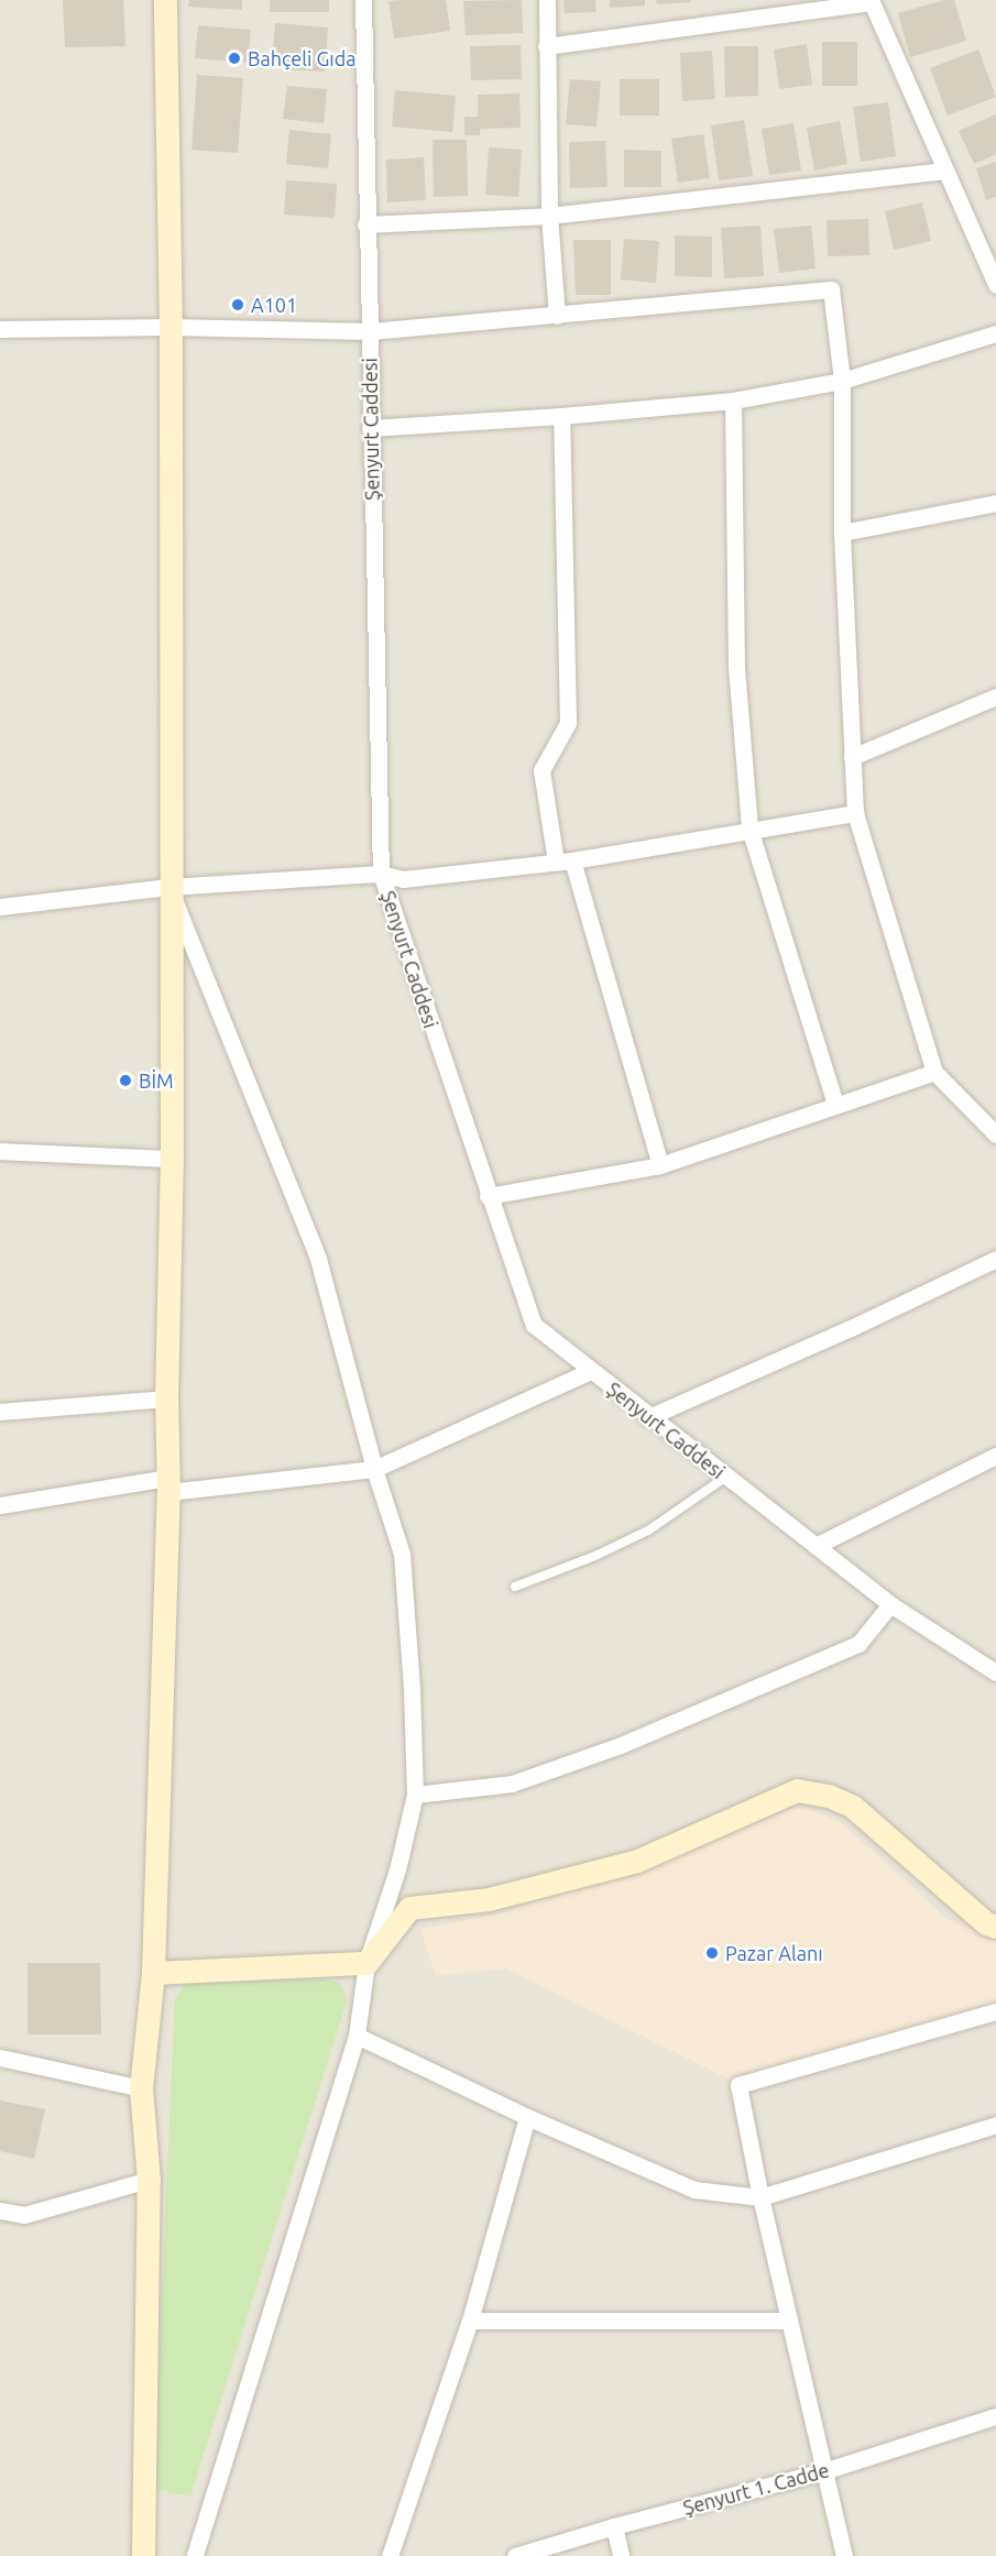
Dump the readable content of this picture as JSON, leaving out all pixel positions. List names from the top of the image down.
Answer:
{
  "streets": {
    "street": ["Şenyurt Caddesi", "Şenyurt 1. Cadde"]
  },
  "places": [
    "Bahçeli Gıda",
    "A101",
    "BİM",
    "Pazar Alanı"
  ]
}
